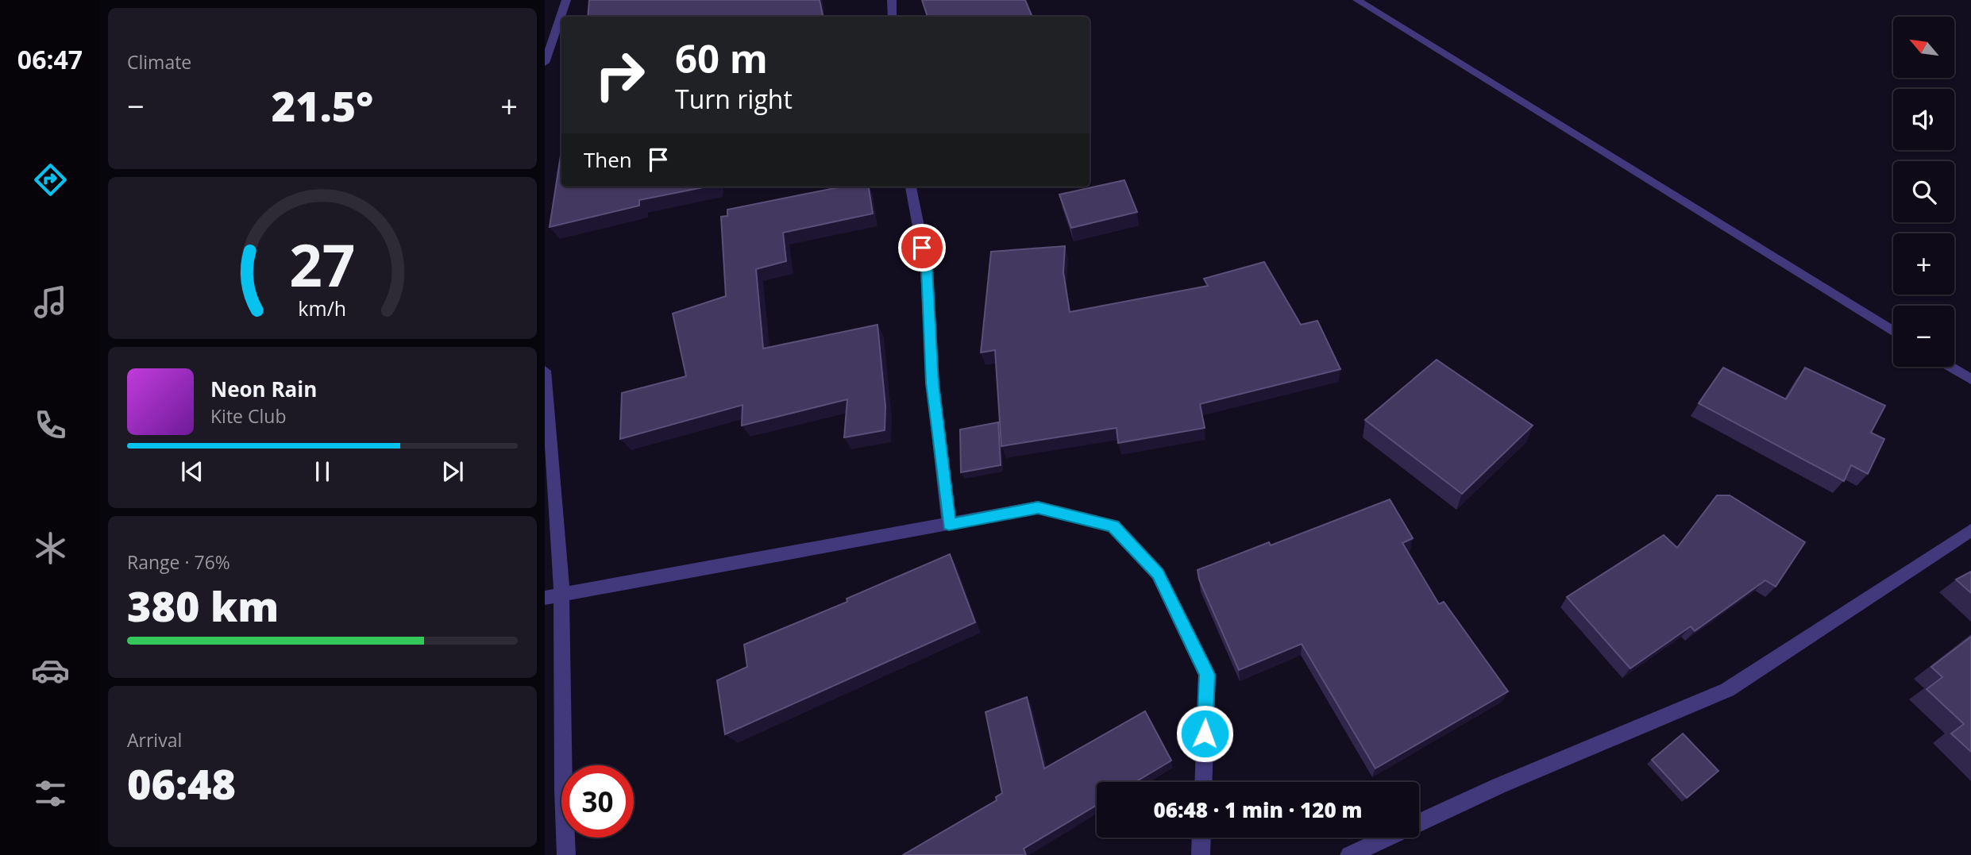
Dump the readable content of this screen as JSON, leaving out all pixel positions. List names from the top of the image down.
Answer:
{
  "north": "top left",
  "page": {
    "tabs": "06:47",
    "tile": [
      "Climate",
      ["Range · 76%", "380 km"],
      ["Arrival", "06:48"]
    ],
    "map_buttons": ["+", "−"],
    "turn": ["60 m", "Turn right"],
    "heat": ["−", "21.5°", "+"],
    "then": "Then",
    "song": ["Neon Rain", "Kite Club"],
    "limit": "30",
    "trip": "06:48 · 1 min · 120 m",
    "gauge": ["27", "km/h"]
  }
}
